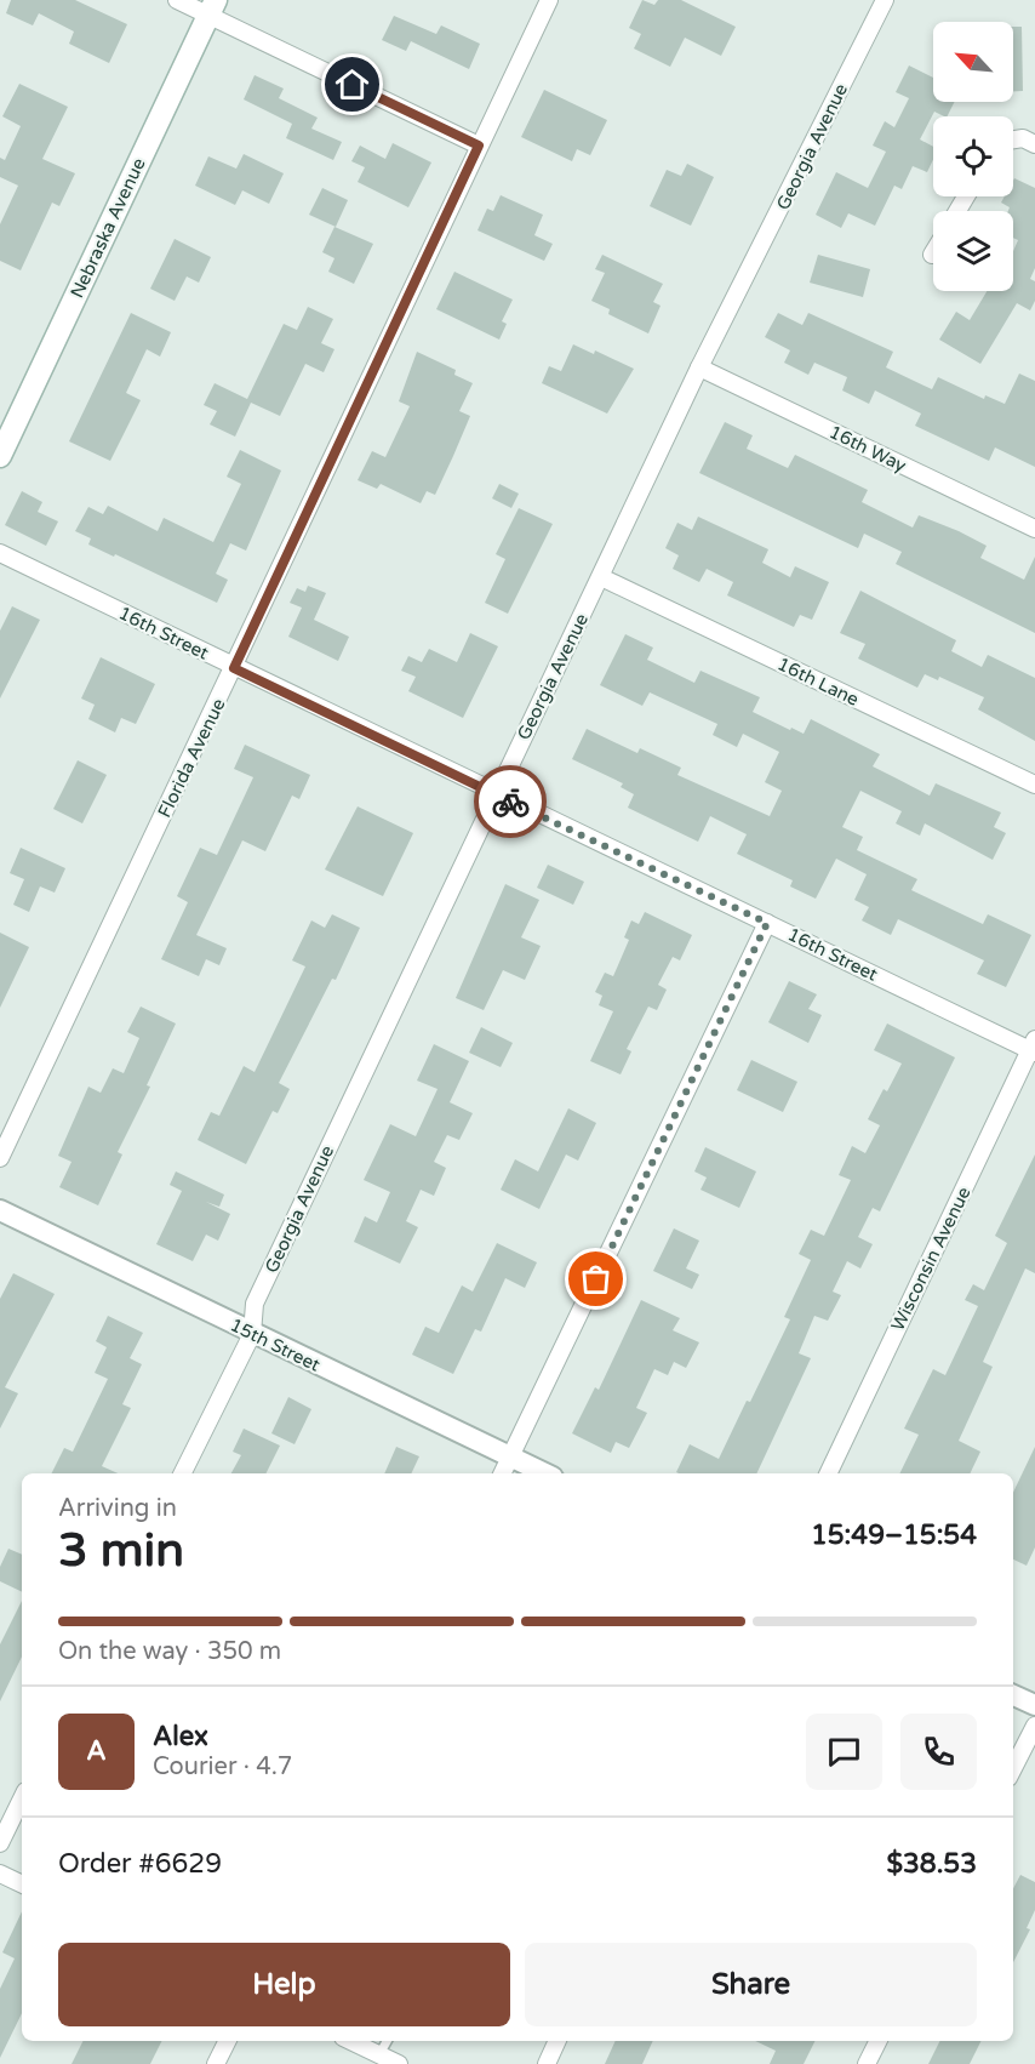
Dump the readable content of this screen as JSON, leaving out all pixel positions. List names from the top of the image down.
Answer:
{
  "streets": {
    "main road": ["Nebraska Avenue"],
    "street": [
      "Georgia Avenue",
      "16th Way",
      "16th Street",
      "16th Lane",
      "Florida Avenue",
      "Wisconsin Avenue",
      "15th Street"
    ]
  },
  "crossings": [
    ["Georgia Avenue", "16th Way"],
    ["Georgia Avenue", "16th Street"],
    ["Georgia Avenue", "16th Lane"],
    ["Georgia Avenue", "15th Street"],
    ["16th Street", "Florida Avenue"],
    ["16th Street", "Wisconsin Avenue"]
  ],
  "north": "top left",
  "page": {
    "heading": ["3 min", "Arriving in", "15:49–15:54"],
    "panel": [
      "Alex",
      "Courier · 4.7",
      "Order #6629",
      "$38.53"
    ],
    "bar": "On the way · 350 m",
    "round": "A",
    "buttons": ["Help", "Share"]
  }
}
